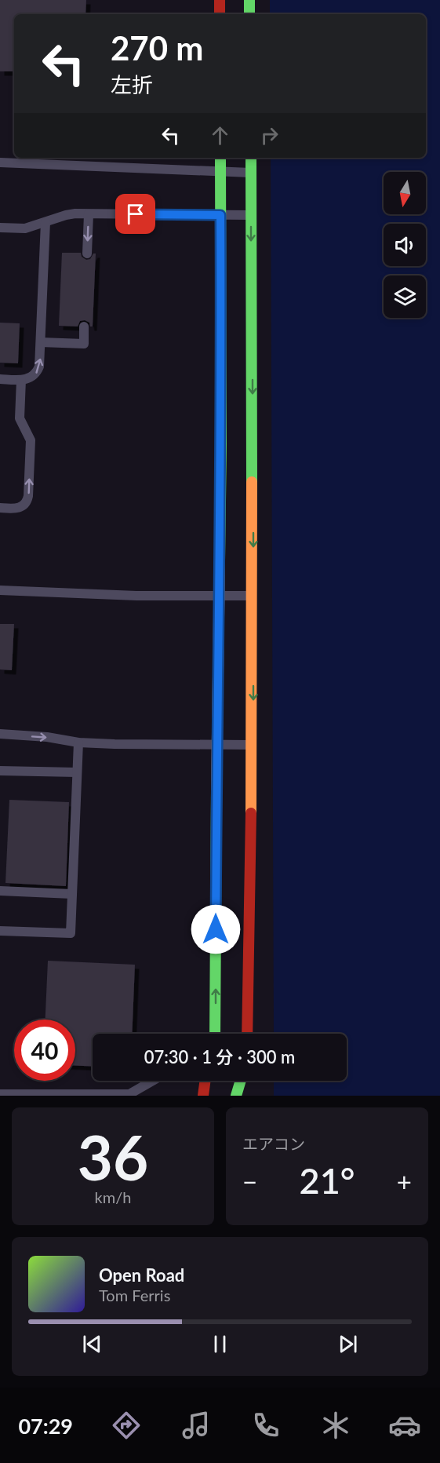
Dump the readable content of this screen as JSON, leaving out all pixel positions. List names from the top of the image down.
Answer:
{
  "north": "bottom",
  "page": {
    "turn": ["270 m", "左折"],
    "limit": "40",
    "trip": "07:30 · 1 分 · 300 m",
    "tile": [
      ["36", "km/h"],
      "エアコン"
    ],
    "heat": ["−", "21°", "+"],
    "song": ["Open Road", "Tom Ferris"],
    "tabs": "07:29"
  }
}
